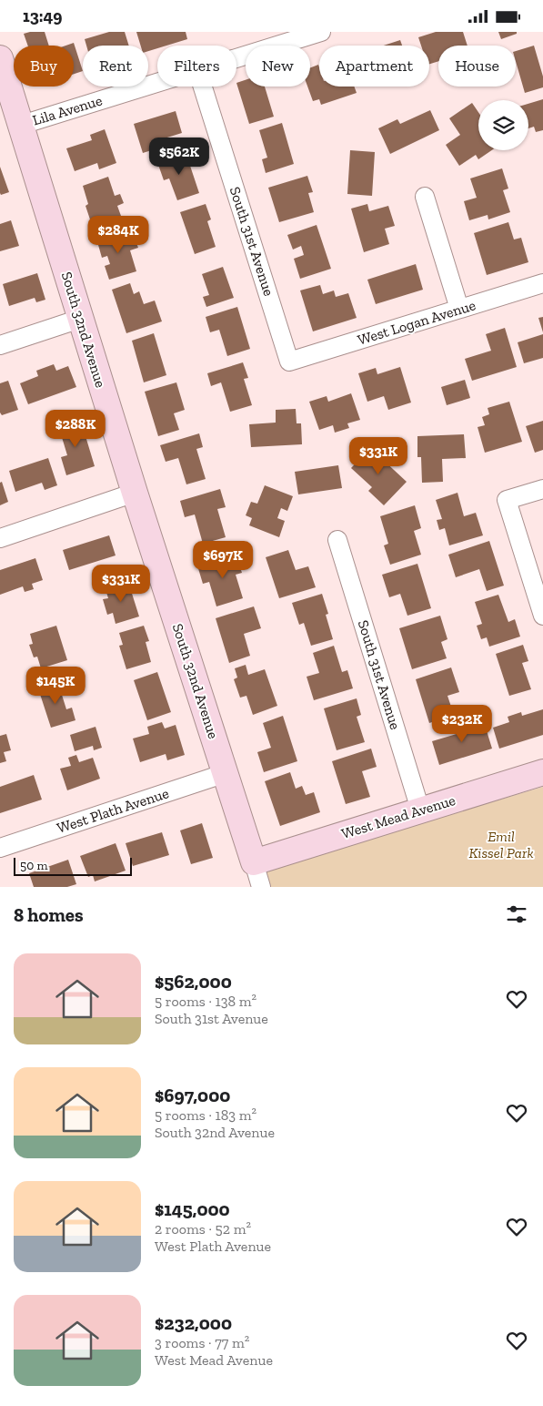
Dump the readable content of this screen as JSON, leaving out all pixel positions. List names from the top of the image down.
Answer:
{
  "streets": {
    "street": [
      "Lila Avenue",
      "South 31st Avenue",
      "West Logan Avenue",
      "South 32nd Avenue",
      "West Plath Avenue",
      "West Mead Avenue"
    ]
  },
  "crossings": [
    ["Lila Avenue", "South 32nd Avenue"],
    ["South 31st Avenue", "West Logan Avenue"],
    ["South 31st Avenue", "West Mead Avenue"],
    ["South 32nd Avenue", "West Plath Avenue"],
    ["South 32nd Avenue", "West Mead Avenue"]
  ],
  "parks": ["Emil Kissel Park"],
  "scale_bar": "50 m",
  "page": {
    "status": "13:49",
    "chip": [
      "Buy",
      "Rent",
      "Filters",
      "New",
      "Apartment",
      "House"
    ],
    "price": [
      "$562K",
      "$284K",
      "$288K",
      "$331K",
      "$697K",
      "$331K",
      "$145K",
      "$232K"
    ],
    "scale": "50 m",
    "heading": "8 homes",
    "list": [
      {
        "name": "$562,000",
        "note": "5 rooms · 138 m² · South 31st Avenue"
      },
      {
        "name": "$697,000",
        "note": "5 rooms · 183 m² · South 32nd Avenue"
      },
      {
        "name": "$145,000",
        "note": "2 rooms · 52 m² · West Plath Avenue"
      },
      {
        "name": "$232,000",
        "note": "3 rooms · 77 m² · West Mead Avenue"
      }
    ]
  }
}
